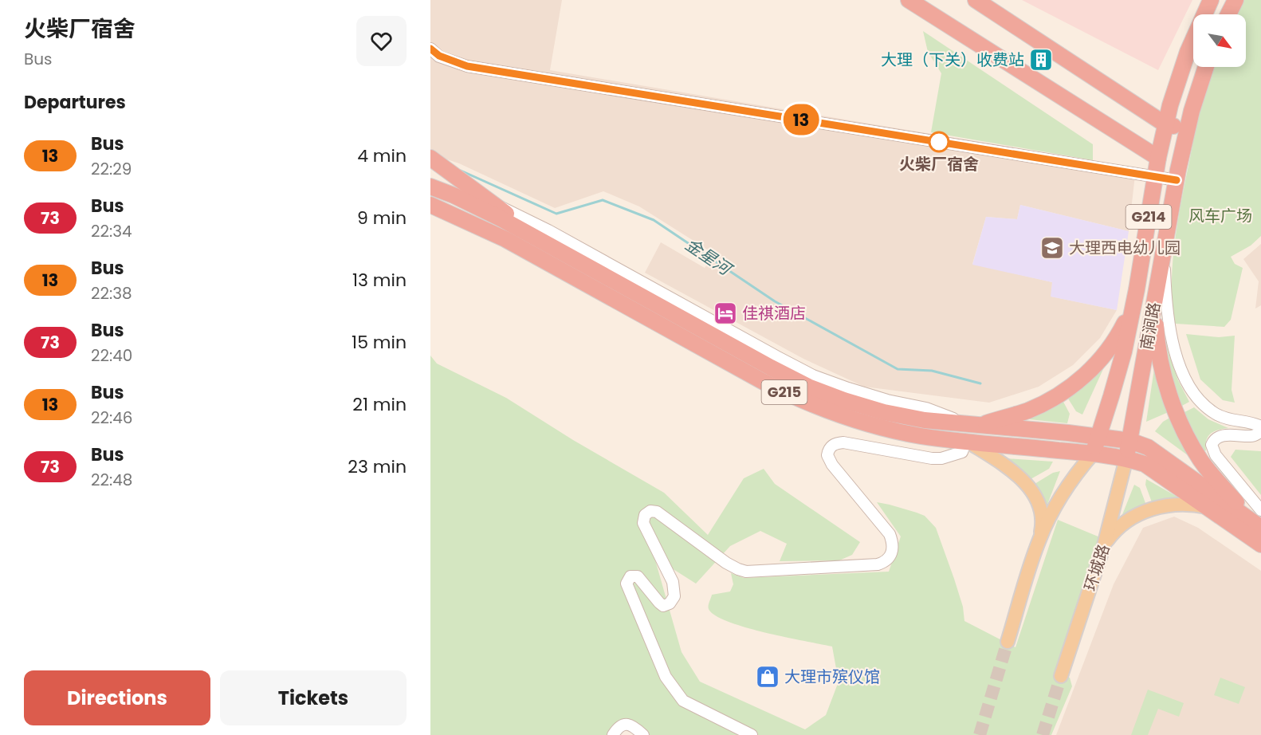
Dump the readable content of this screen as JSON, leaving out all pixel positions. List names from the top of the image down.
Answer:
{
  "streets": {
    "highway": ["G214", "南涧路", "G215"],
    "main road": ["环城路"]
  },
  "crossings": [
    ["南涧路", "G215"],
    ["南涧路", "环城路"]
  ],
  "water": ["金星河"],
  "parks": ["风车广场"],
  "places": {
    "building": ["大理（下关）收费站"],
    "other": ["火柴厂宿舍"],
    "school or university": ["大理西电幼儿园"],
    "hotel": ["佳祺酒店"],
    "shop": ["大理市殡仪馆"]
  },
  "lines": ["bus line 13"],
  "north": "bottom right",
  "page": {
    "heading": [
      ["火柴厂宿舍", "Bus"],
      "Departures"
    ],
    "on_map": "13",
    "list": [
      {
        "mark": "13",
        "name": "Bus",
        "note": "22:29",
        "value": "4 min"
      },
      {
        "mark": "73",
        "name": "Bus",
        "note": "22:34",
        "value": "9 min"
      },
      {
        "mark": "13",
        "name": "Bus",
        "note": "22:38",
        "value": "13 min"
      },
      {
        "mark": "73",
        "name": "Bus",
        "note": "22:40",
        "value": "15 min"
      },
      {
        "mark": "13",
        "name": "Bus",
        "note": "22:46",
        "value": "21 min"
      },
      {
        "mark": "73",
        "name": "Bus",
        "note": "22:48",
        "value": "23 min"
      }
    ],
    "buttons": ["Directions", "Tickets"]
  }
}
